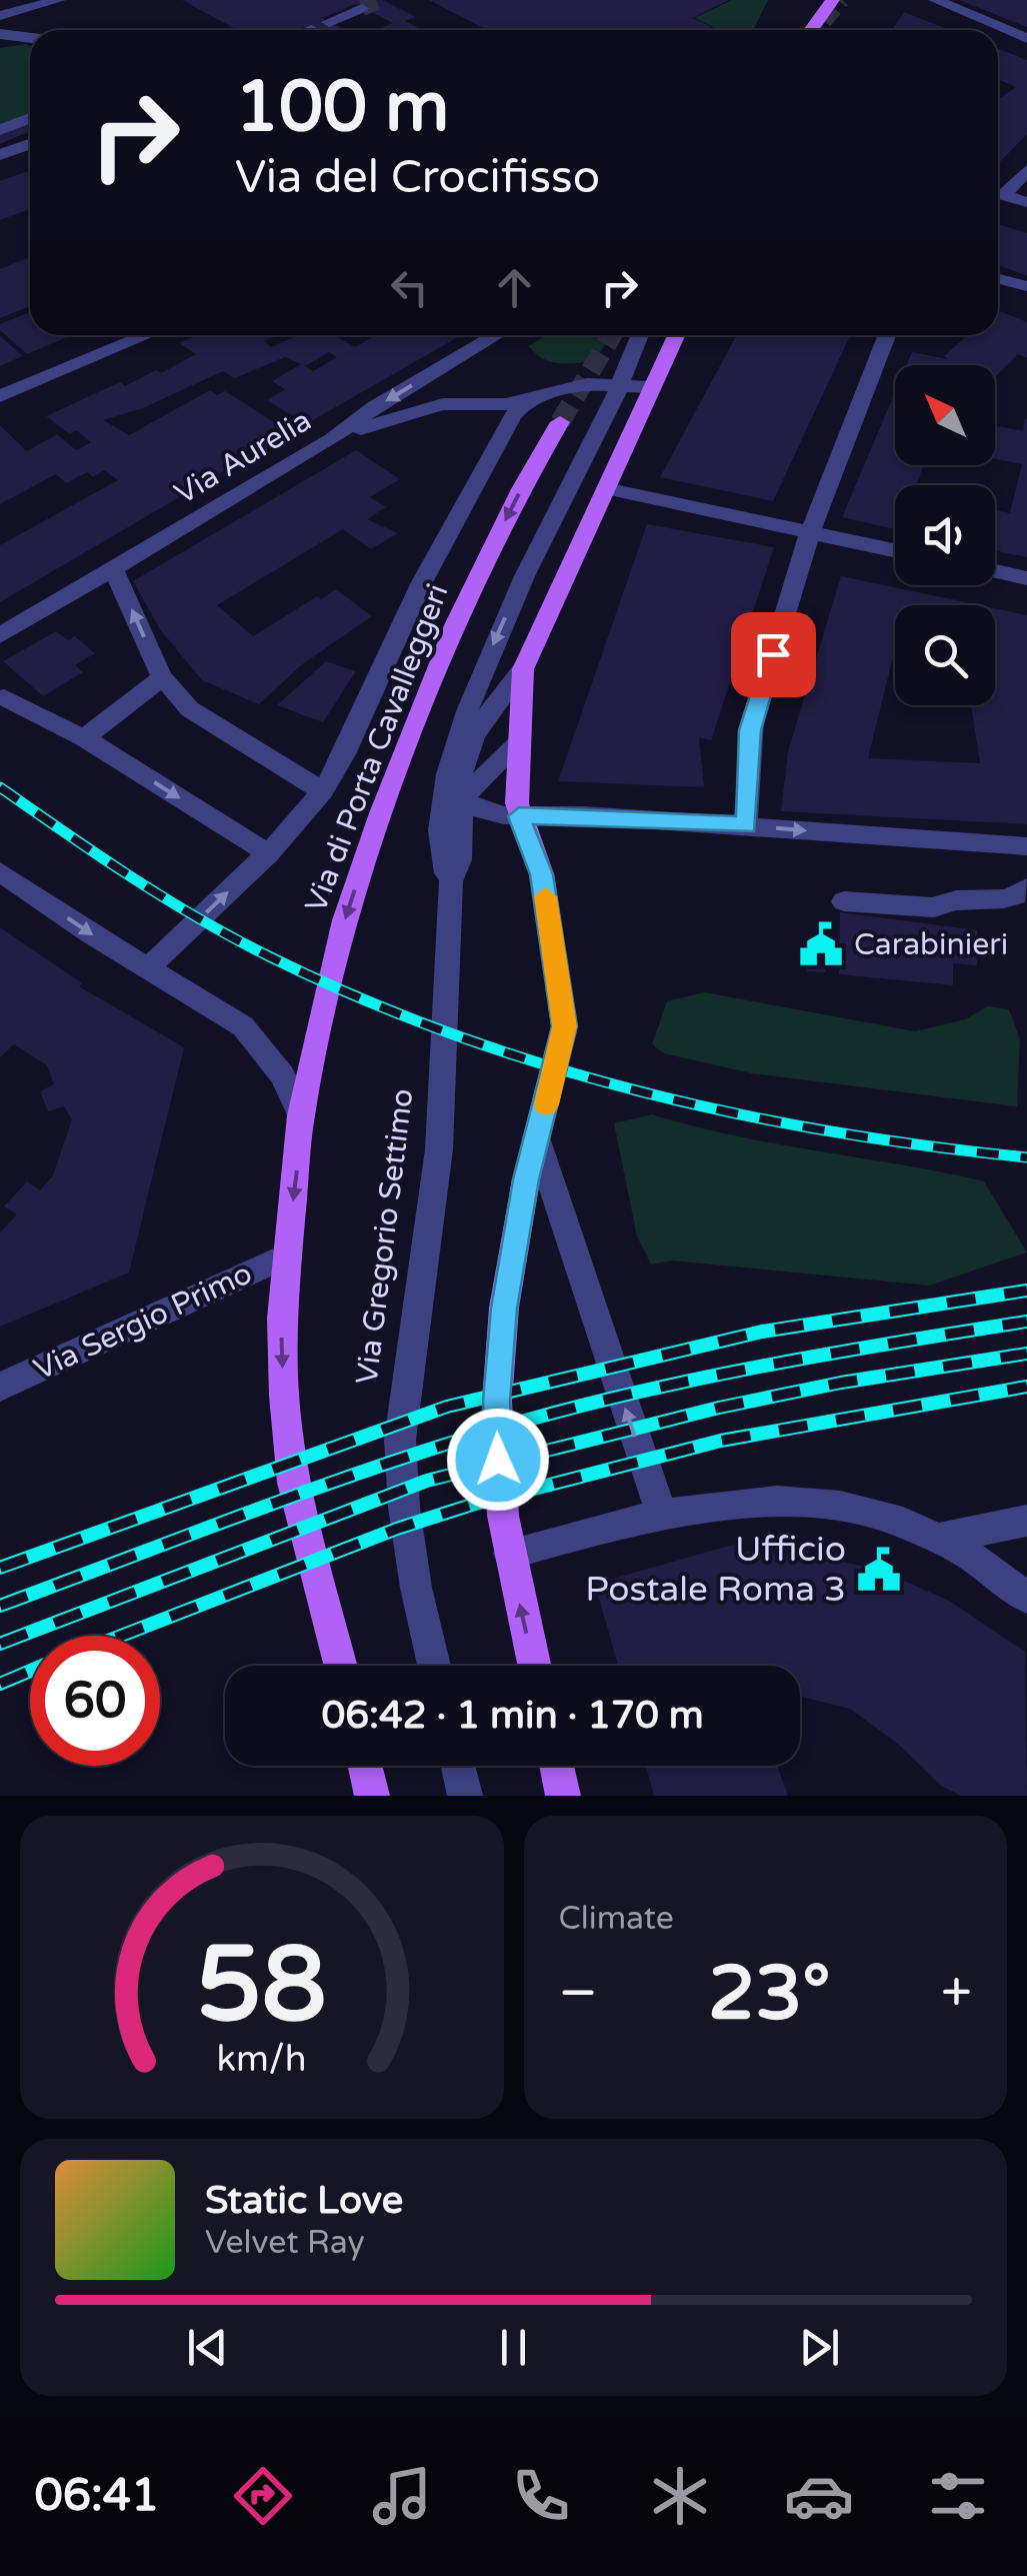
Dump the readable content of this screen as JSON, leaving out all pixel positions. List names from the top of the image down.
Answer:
{
  "streets": {
    "main road": ["Via di Porta Cavalleggeri"],
    "street": ["Via Aurelia", "Via Gregorio Settimo", "Via Sergio Primo"]
  },
  "places": {
    "public building": ["Carabinieri", "Ufficio Postale Roma 3"]
  },
  "north": "top left",
  "page": {
    "turn": ["100 m", "Via del Crocifisso"],
    "limit": "60",
    "trip": "06:42 · 1 min · 170 m",
    "tile": "Climate",
    "heat": ["−", "23°", "+"],
    "song": ["Static Love", "Velvet Ray"],
    "tabs": "06:41",
    "gauge": ["58", "km/h"]
  }
}
